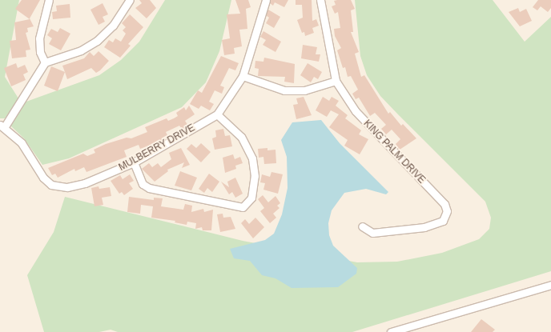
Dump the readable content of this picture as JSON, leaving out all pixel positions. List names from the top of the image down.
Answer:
{
  "streets": {
    "street": ["MULBERRY DRIVE", "KING PALM DRIVE"]
  }
}
